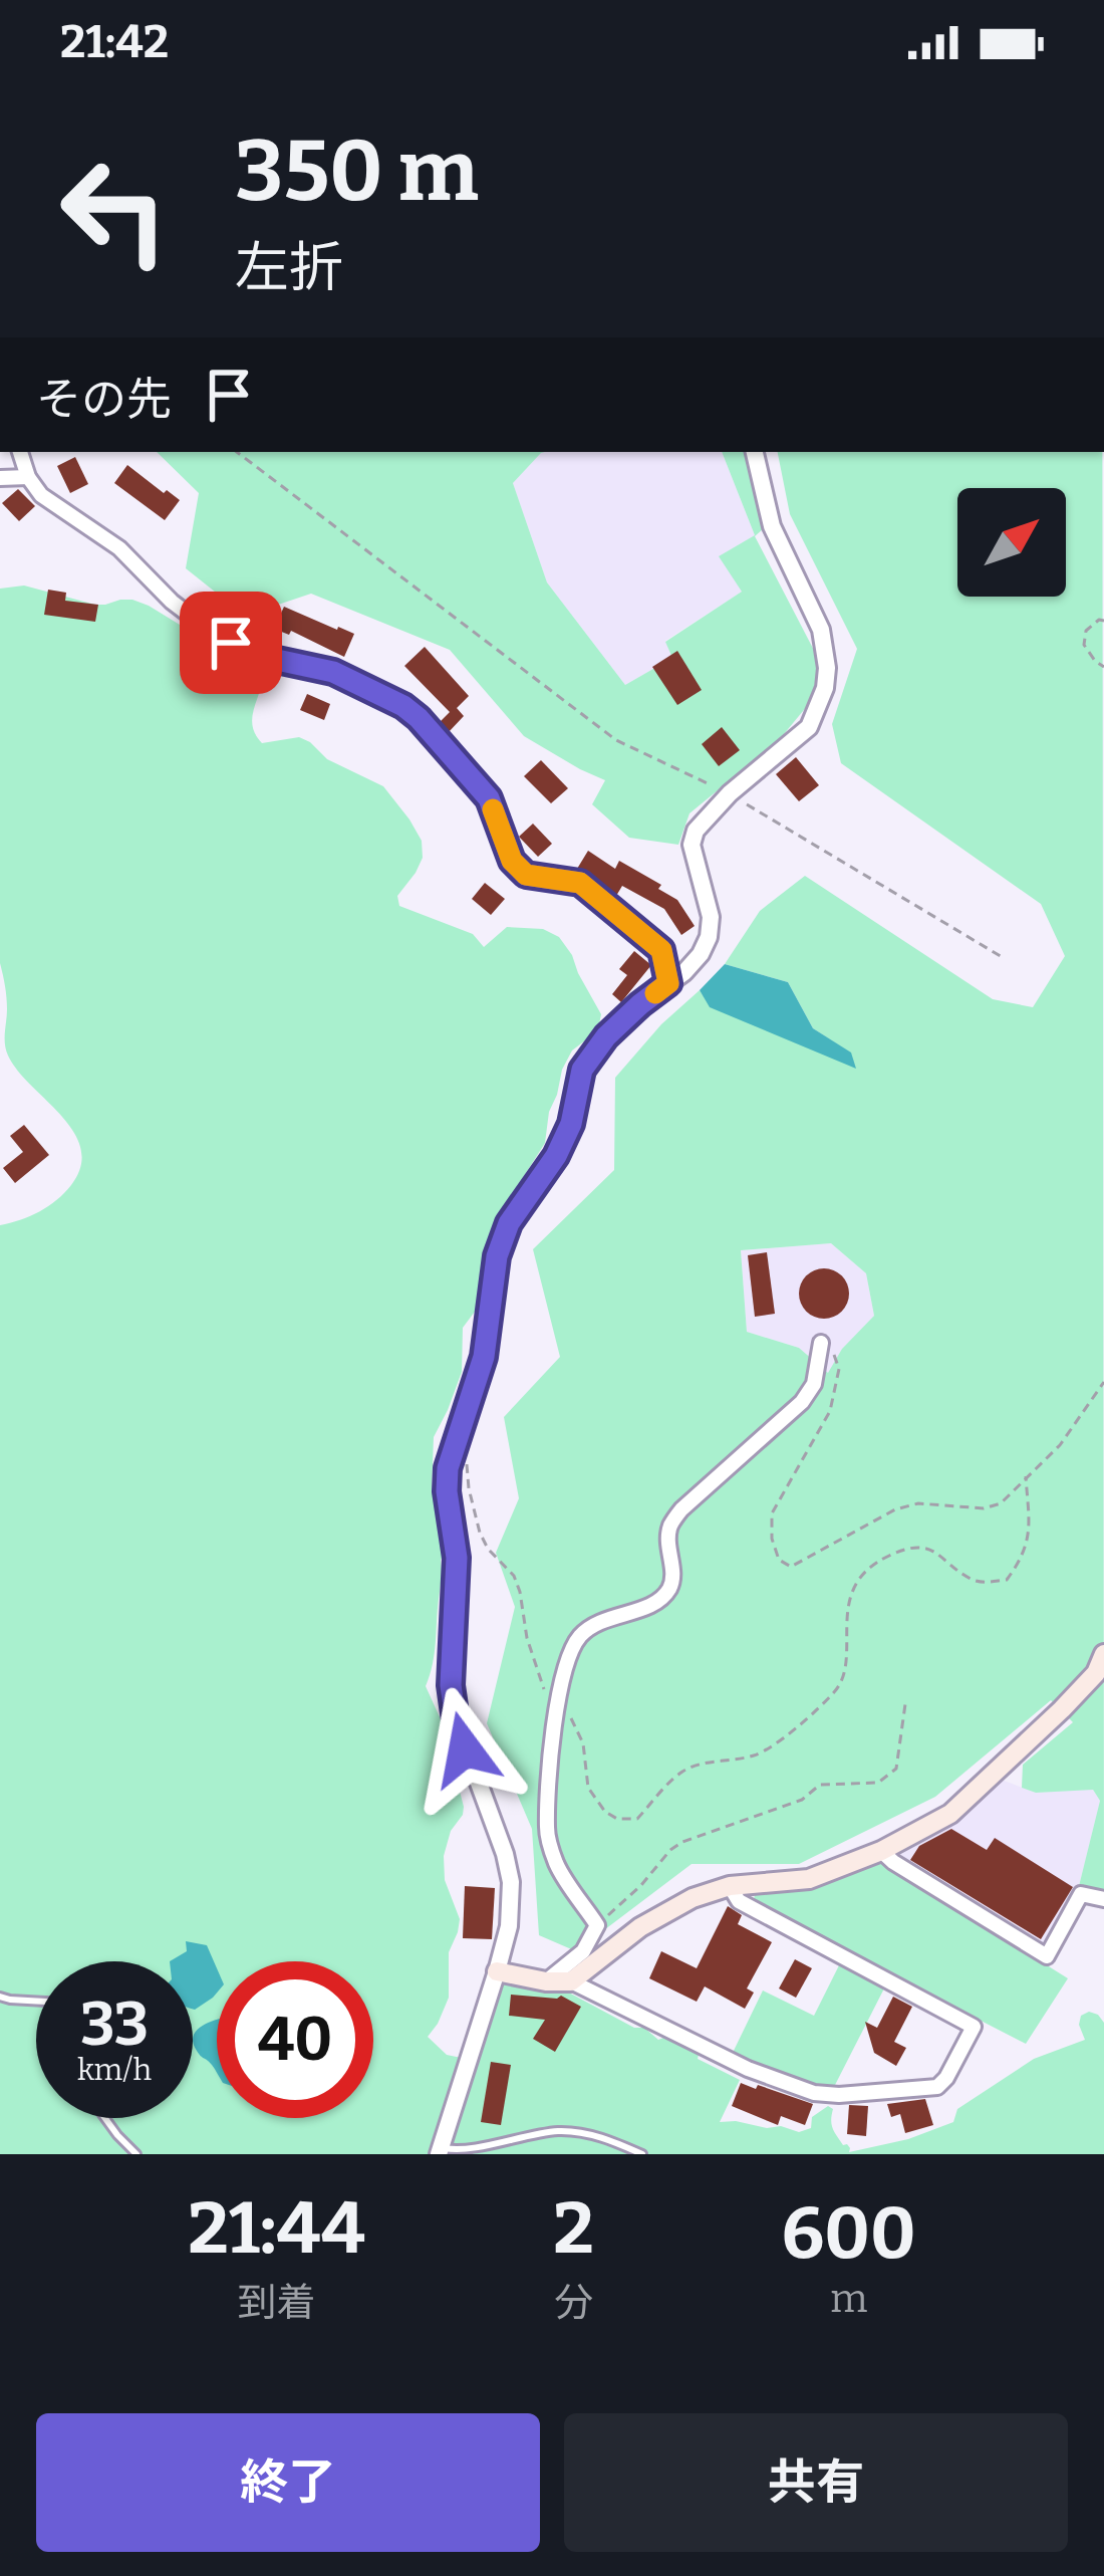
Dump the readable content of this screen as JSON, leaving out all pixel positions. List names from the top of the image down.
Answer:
{
  "north": "top right",
  "page": {
    "status": "21:42",
    "turn": ["350 m", "左折"],
    "then": "その先",
    "speed": "33 km/h",
    "limit": "40",
    "eta": [
      "21:44",
      "到着",
      "2",
      "分",
      "600",
      "m"
    ],
    "buttons": ["終了", "共有"]
  }
}
